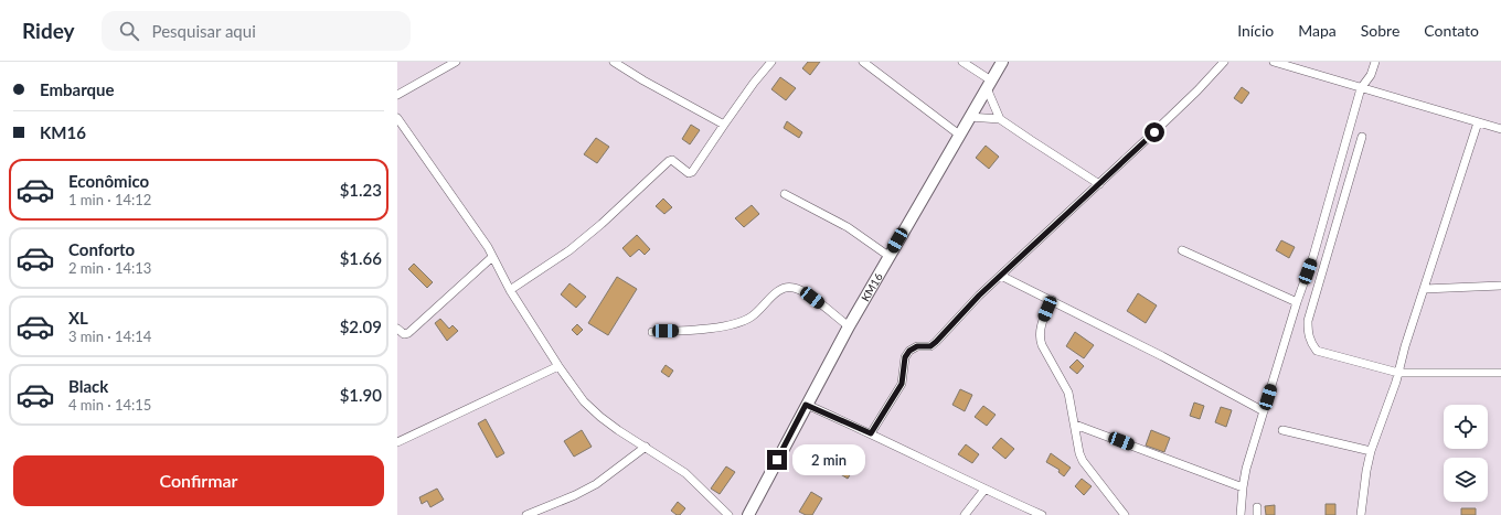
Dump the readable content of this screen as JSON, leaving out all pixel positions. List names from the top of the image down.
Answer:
{
  "streets": {
    "street": ["KM16"]
  },
  "page": {
    "header": "Ridey",
    "search": "Pesquisar aqui",
    "nav": [
      "Início",
      "Mapa",
      "Sobre",
      "Contato"
    ],
    "banner": ["Embarque", "KM16"],
    "list": [
      {
        "name": "Econômico",
        "note": "1 min · 14:12",
        "value": "$1.23"
      },
      {
        "name": "Conforto",
        "note": "2 min · 14:13",
        "value": "$1.66"
      },
      {
        "name": "XL",
        "note": "3 min · 14:14",
        "value": "$2.09"
      },
      {
        "name": "Black",
        "note": "4 min · 14:15",
        "value": "$1.90"
      }
    ],
    "bubble": "2 min",
    "buttons": "Confirmar"
  }
}
